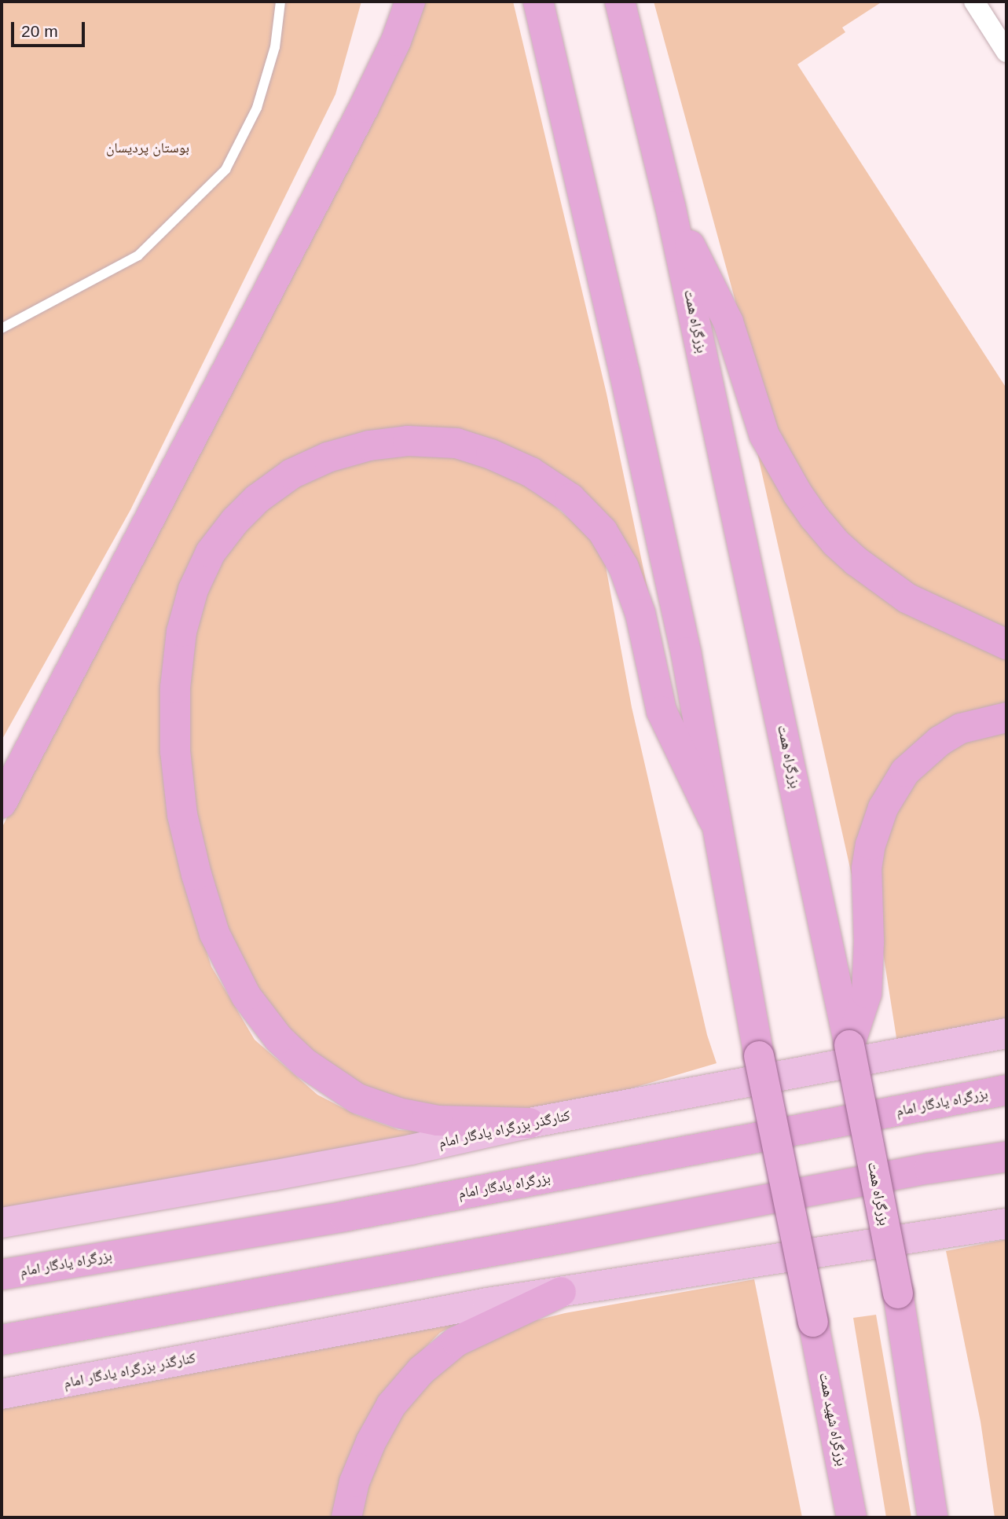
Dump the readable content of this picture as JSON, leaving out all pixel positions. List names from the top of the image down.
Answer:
{
  "streets": {
    "highway": ["بزرگراه همت", "بزرگراه یادگار امام", "بزرگراه شهید همت"],
    "main road": ["کنارگذر بزرگراه یادگار امام"]
  },
  "parks": ["بوستان پردیسان"],
  "scale_bar": "20 m"
}
